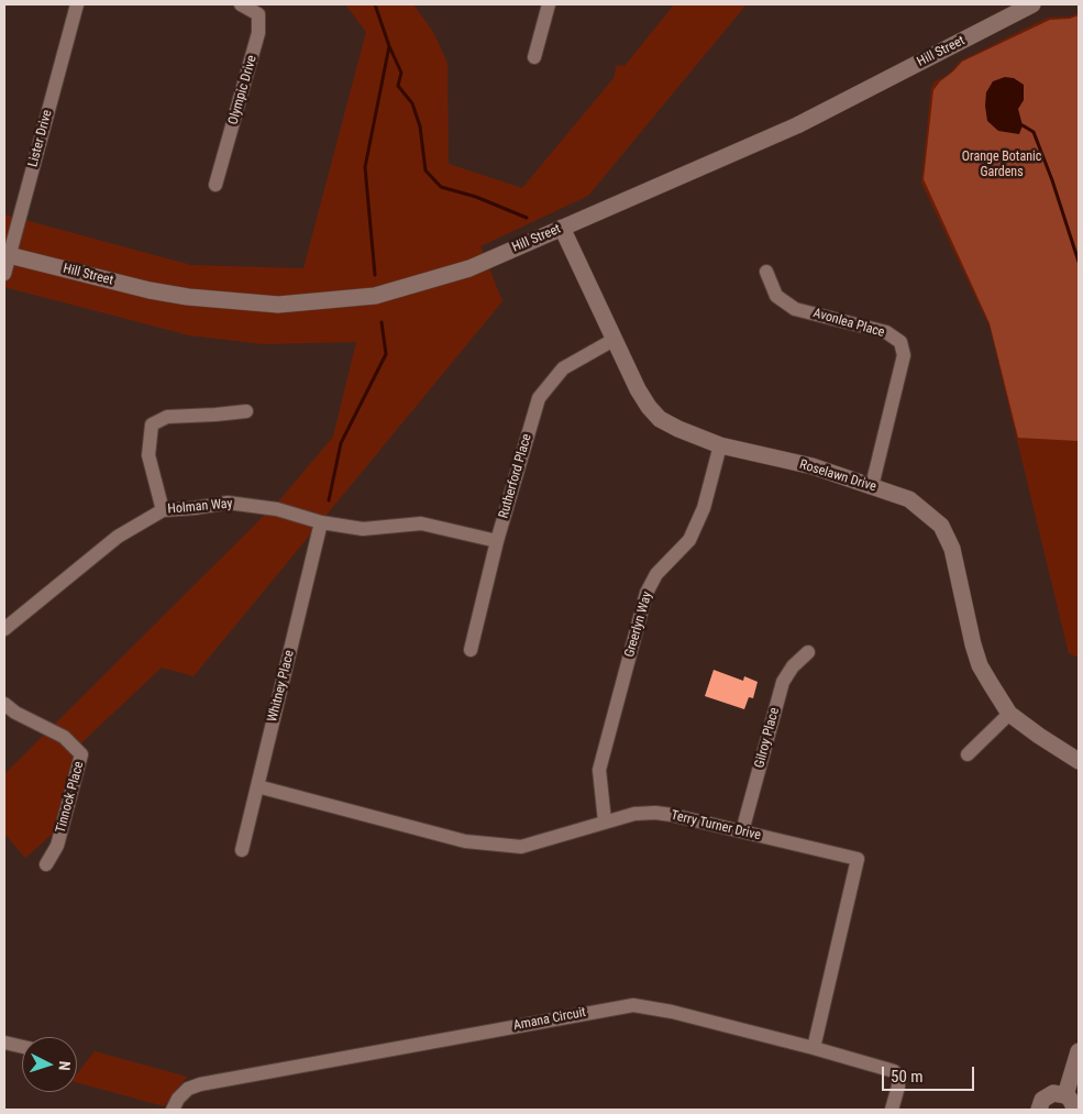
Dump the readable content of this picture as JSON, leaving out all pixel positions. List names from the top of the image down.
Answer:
{
  "streets": {
    "main road": ["Hill Street", "Roselawn Drive"],
    "street": [
      "Olympic Drive",
      "Lister Drive",
      "Avonlea Place",
      "Rutherford Place",
      "Holman Way",
      "Greerlyn Way",
      "Whitney Place",
      "Gilroy Place",
      "Tinnock Place",
      "Terry Turner Drive",
      "Amana Circuit"
    ]
  },
  "crossings": [
    ["Hill Street", "Lister Drive"],
    ["Hill Street", "Roselawn Drive"],
    ["Avonlea Place", "Roselawn Drive"],
    ["Rutherford Place", "Roselawn Drive"],
    ["Rutherford Place", "Holman Way"],
    ["Roselawn Drive", "Greerlyn Way"],
    ["Holman Way", "Whitney Place"],
    ["Greerlyn Way", "Terry Turner Drive"],
    ["Whitney Place", "Terry Turner Drive"],
    ["Gilroy Place", "Terry Turner Drive"],
    ["Terry Turner Drive", "Amana Circuit"]
  ],
  "parks": ["Orange Botanic Gardens"],
  "scale_bar": "50 m",
  "north": "right"
}
